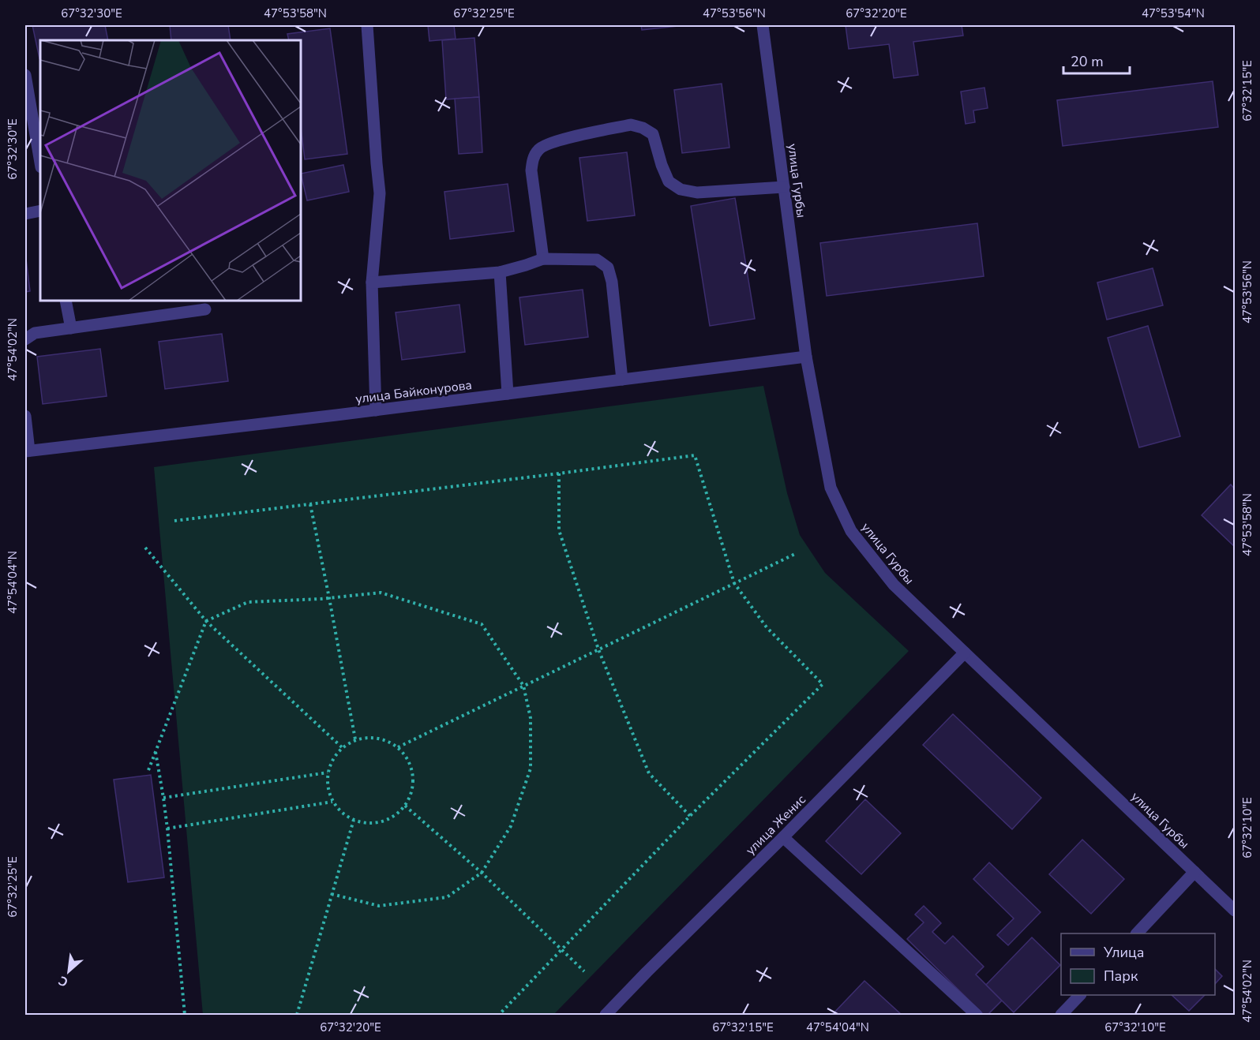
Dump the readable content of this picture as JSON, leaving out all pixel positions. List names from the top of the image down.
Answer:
{
  "streets": {
    "street": ["улица Гурбы", "улица Байконурова", "улица Женис"]
  },
  "crossings": [
    ["улица Гурбы", "улица Байконурова"],
    ["улица Гурбы", "улица Женис"]
  ],
  "legend": ["Улица", "Парк"],
  "scale_bar": "20 m",
  "north": "bottom left",
  "coordinates": [
    "67°32'30\"E",
    "47°53'58\"N",
    "67°32'25\"E",
    "47°53'56\"N",
    "67°32'20\"E",
    "47°53'54\"N",
    "67°32'15\"E",
    "47°54'02\"N",
    "47°54'04\"N",
    "67°32'10\"E"
  ]
}
